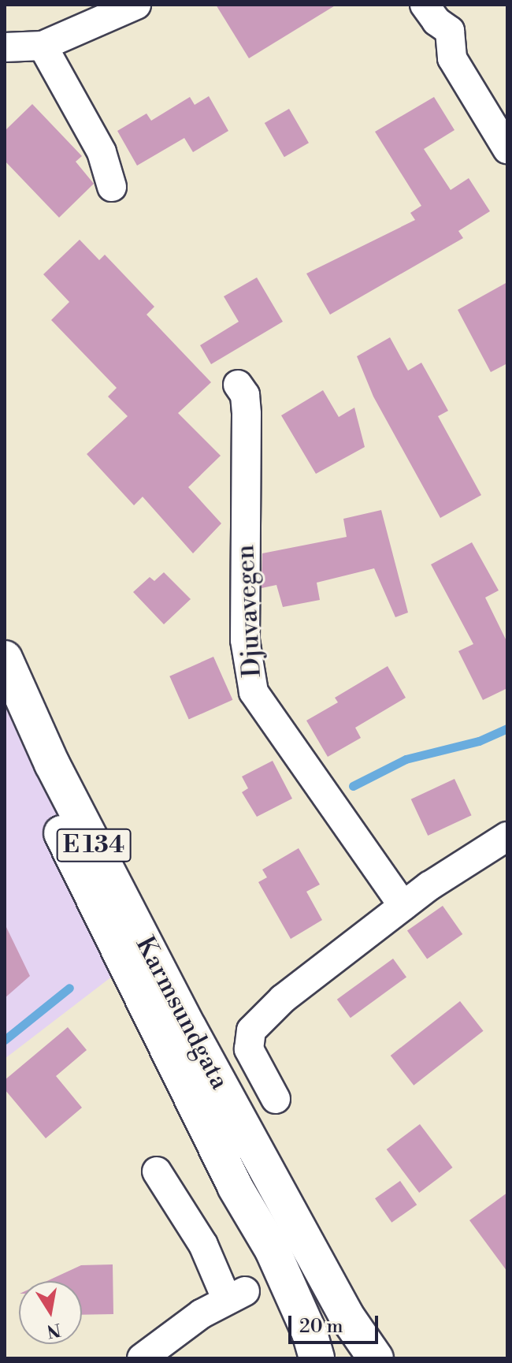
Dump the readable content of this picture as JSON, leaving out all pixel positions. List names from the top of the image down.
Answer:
{
  "streets": {
    "highway": ["E 134", "Karmsundgata"],
    "street": ["Djuvavegen"]
  },
  "scale_bar": "20 m",
  "north": "bottom"
}
